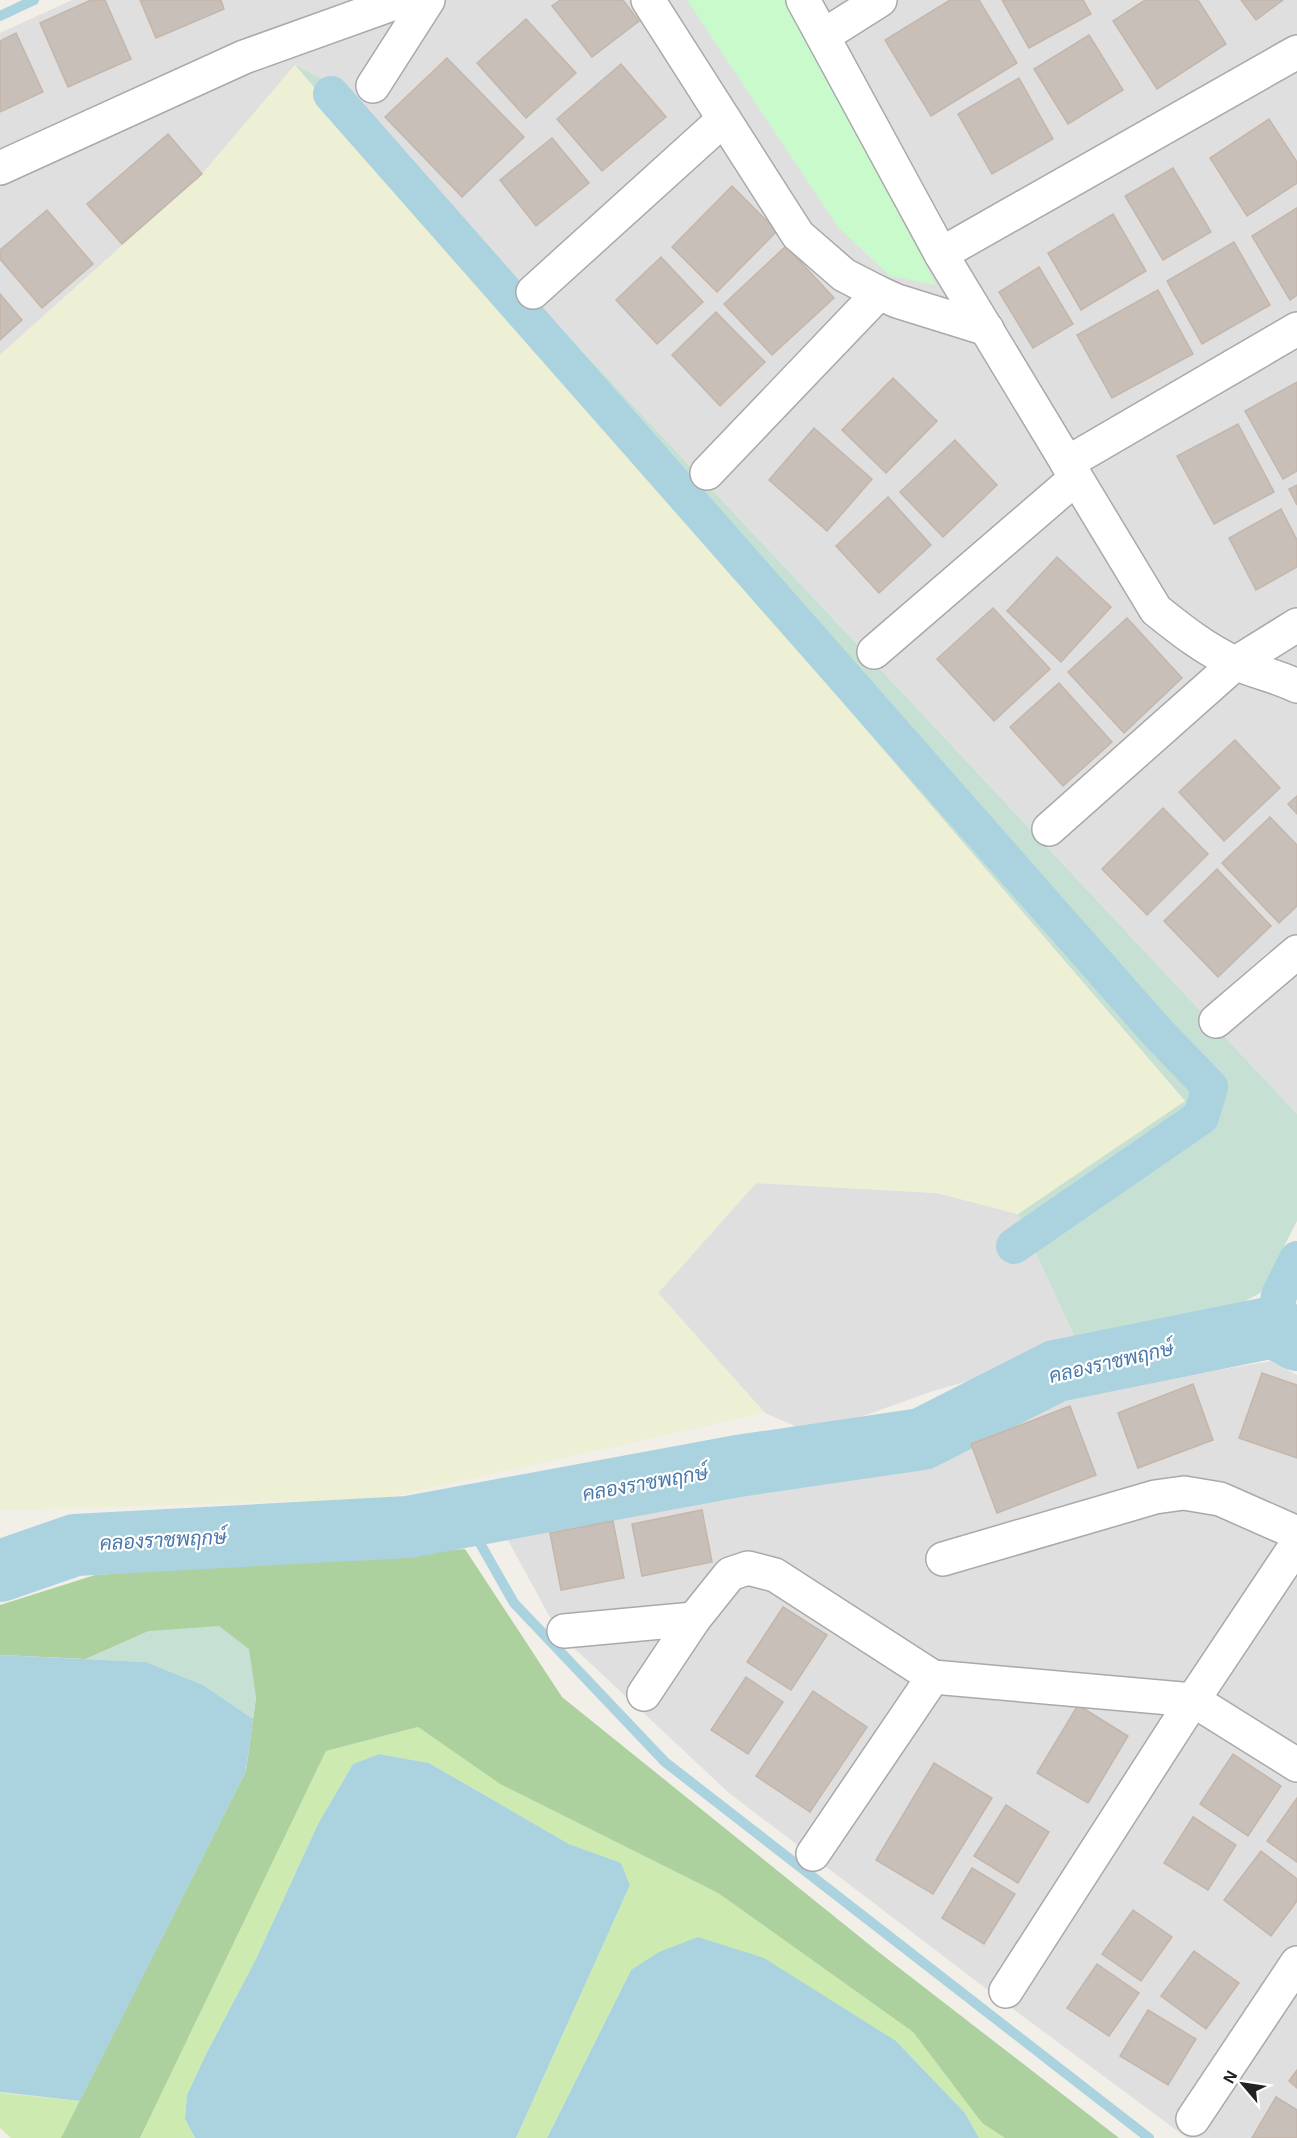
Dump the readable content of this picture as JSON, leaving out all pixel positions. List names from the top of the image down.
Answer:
{
  "water": ["คลองราชพฤกษ์"],
  "north": "top left"
}
